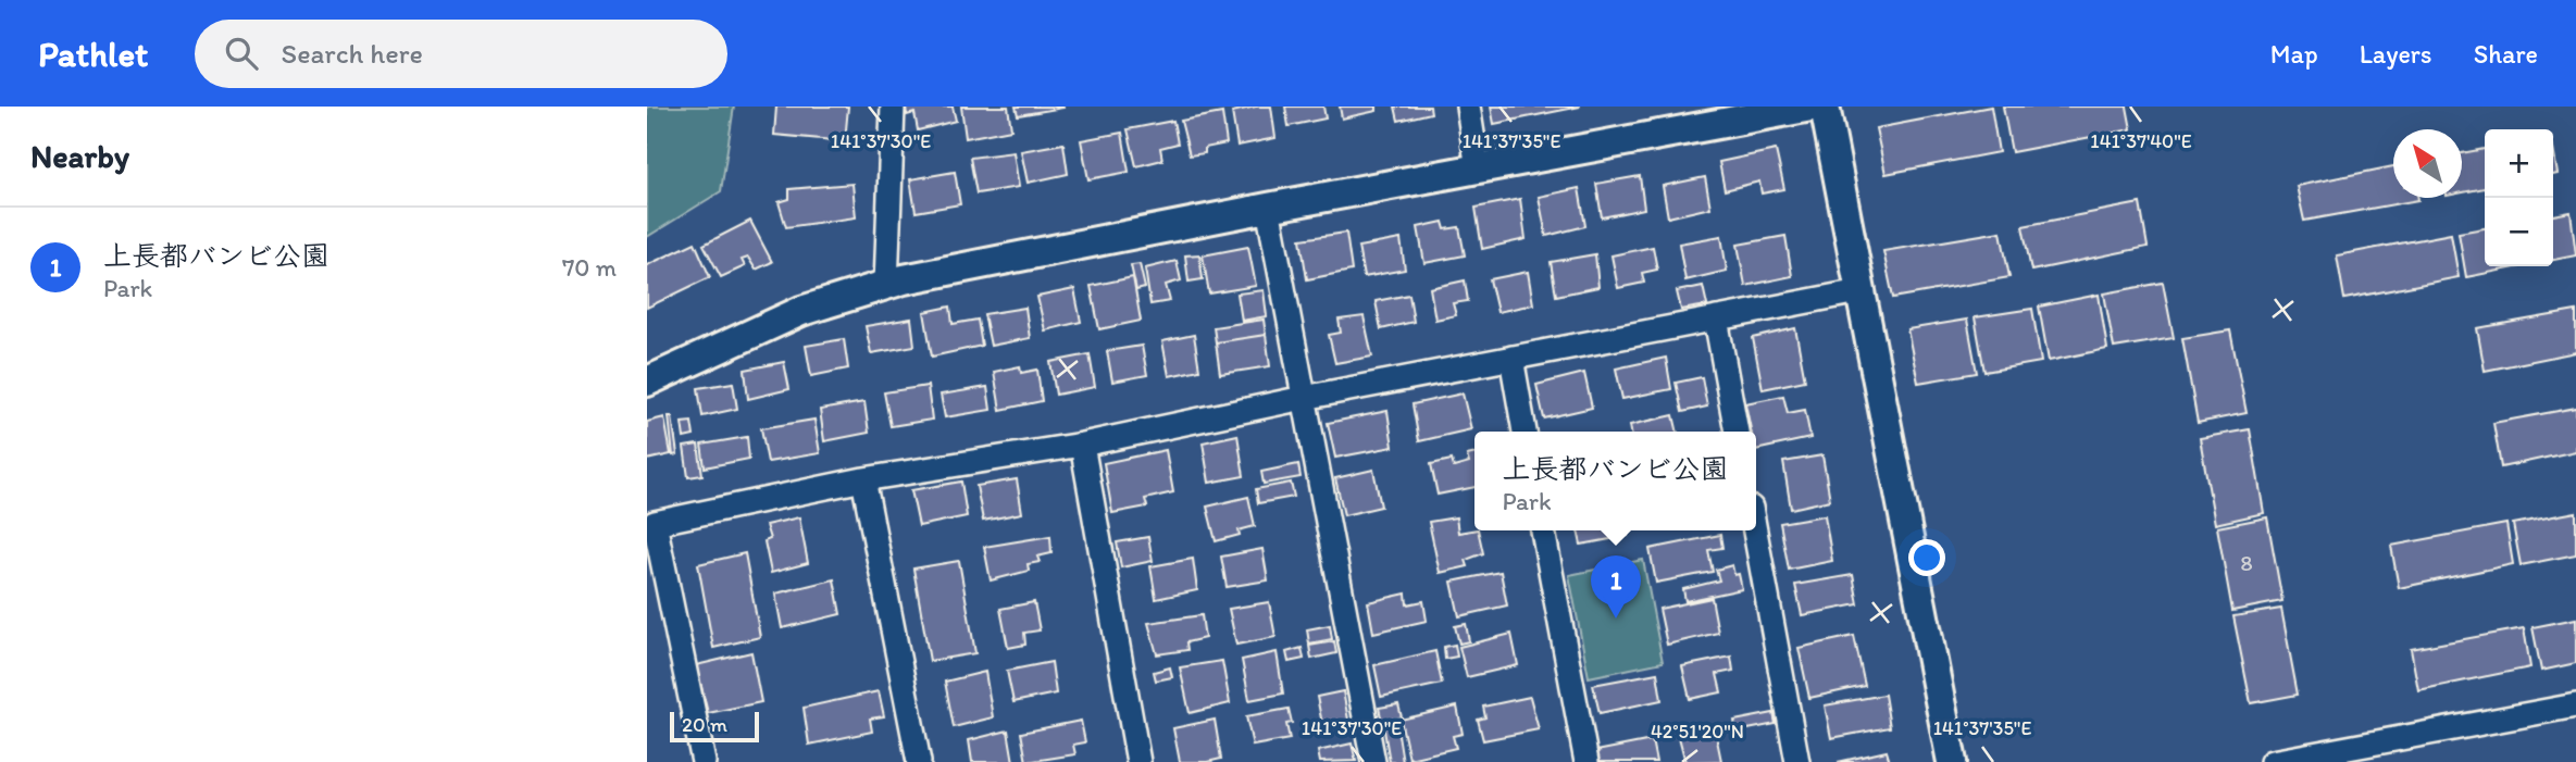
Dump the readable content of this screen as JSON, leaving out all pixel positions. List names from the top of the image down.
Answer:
{
  "house_numbers": ["8"],
  "scale_bar": "20 m",
  "north": "top left",
  "page": {
    "header": "Pathlet",
    "search": "Search here",
    "nav": ["Map", "Layers", "Share"],
    "heading": "Nearby",
    "map_buttons": ["+", "−"],
    "list": [
      {
        "mark": "1",
        "name": "上長都バンビ公園",
        "note": "Park",
        "value": "70 m"
      }
    ],
    "popup": ["上長都バンビ公園", "Park"],
    "pins": "1",
    "scale": "20 m"
  },
  "coordinates": [
    "141°37'30\"E",
    "141°37'35\"E",
    "141°37'40\"E",
    "42°51'20\"N"
  ]
}
